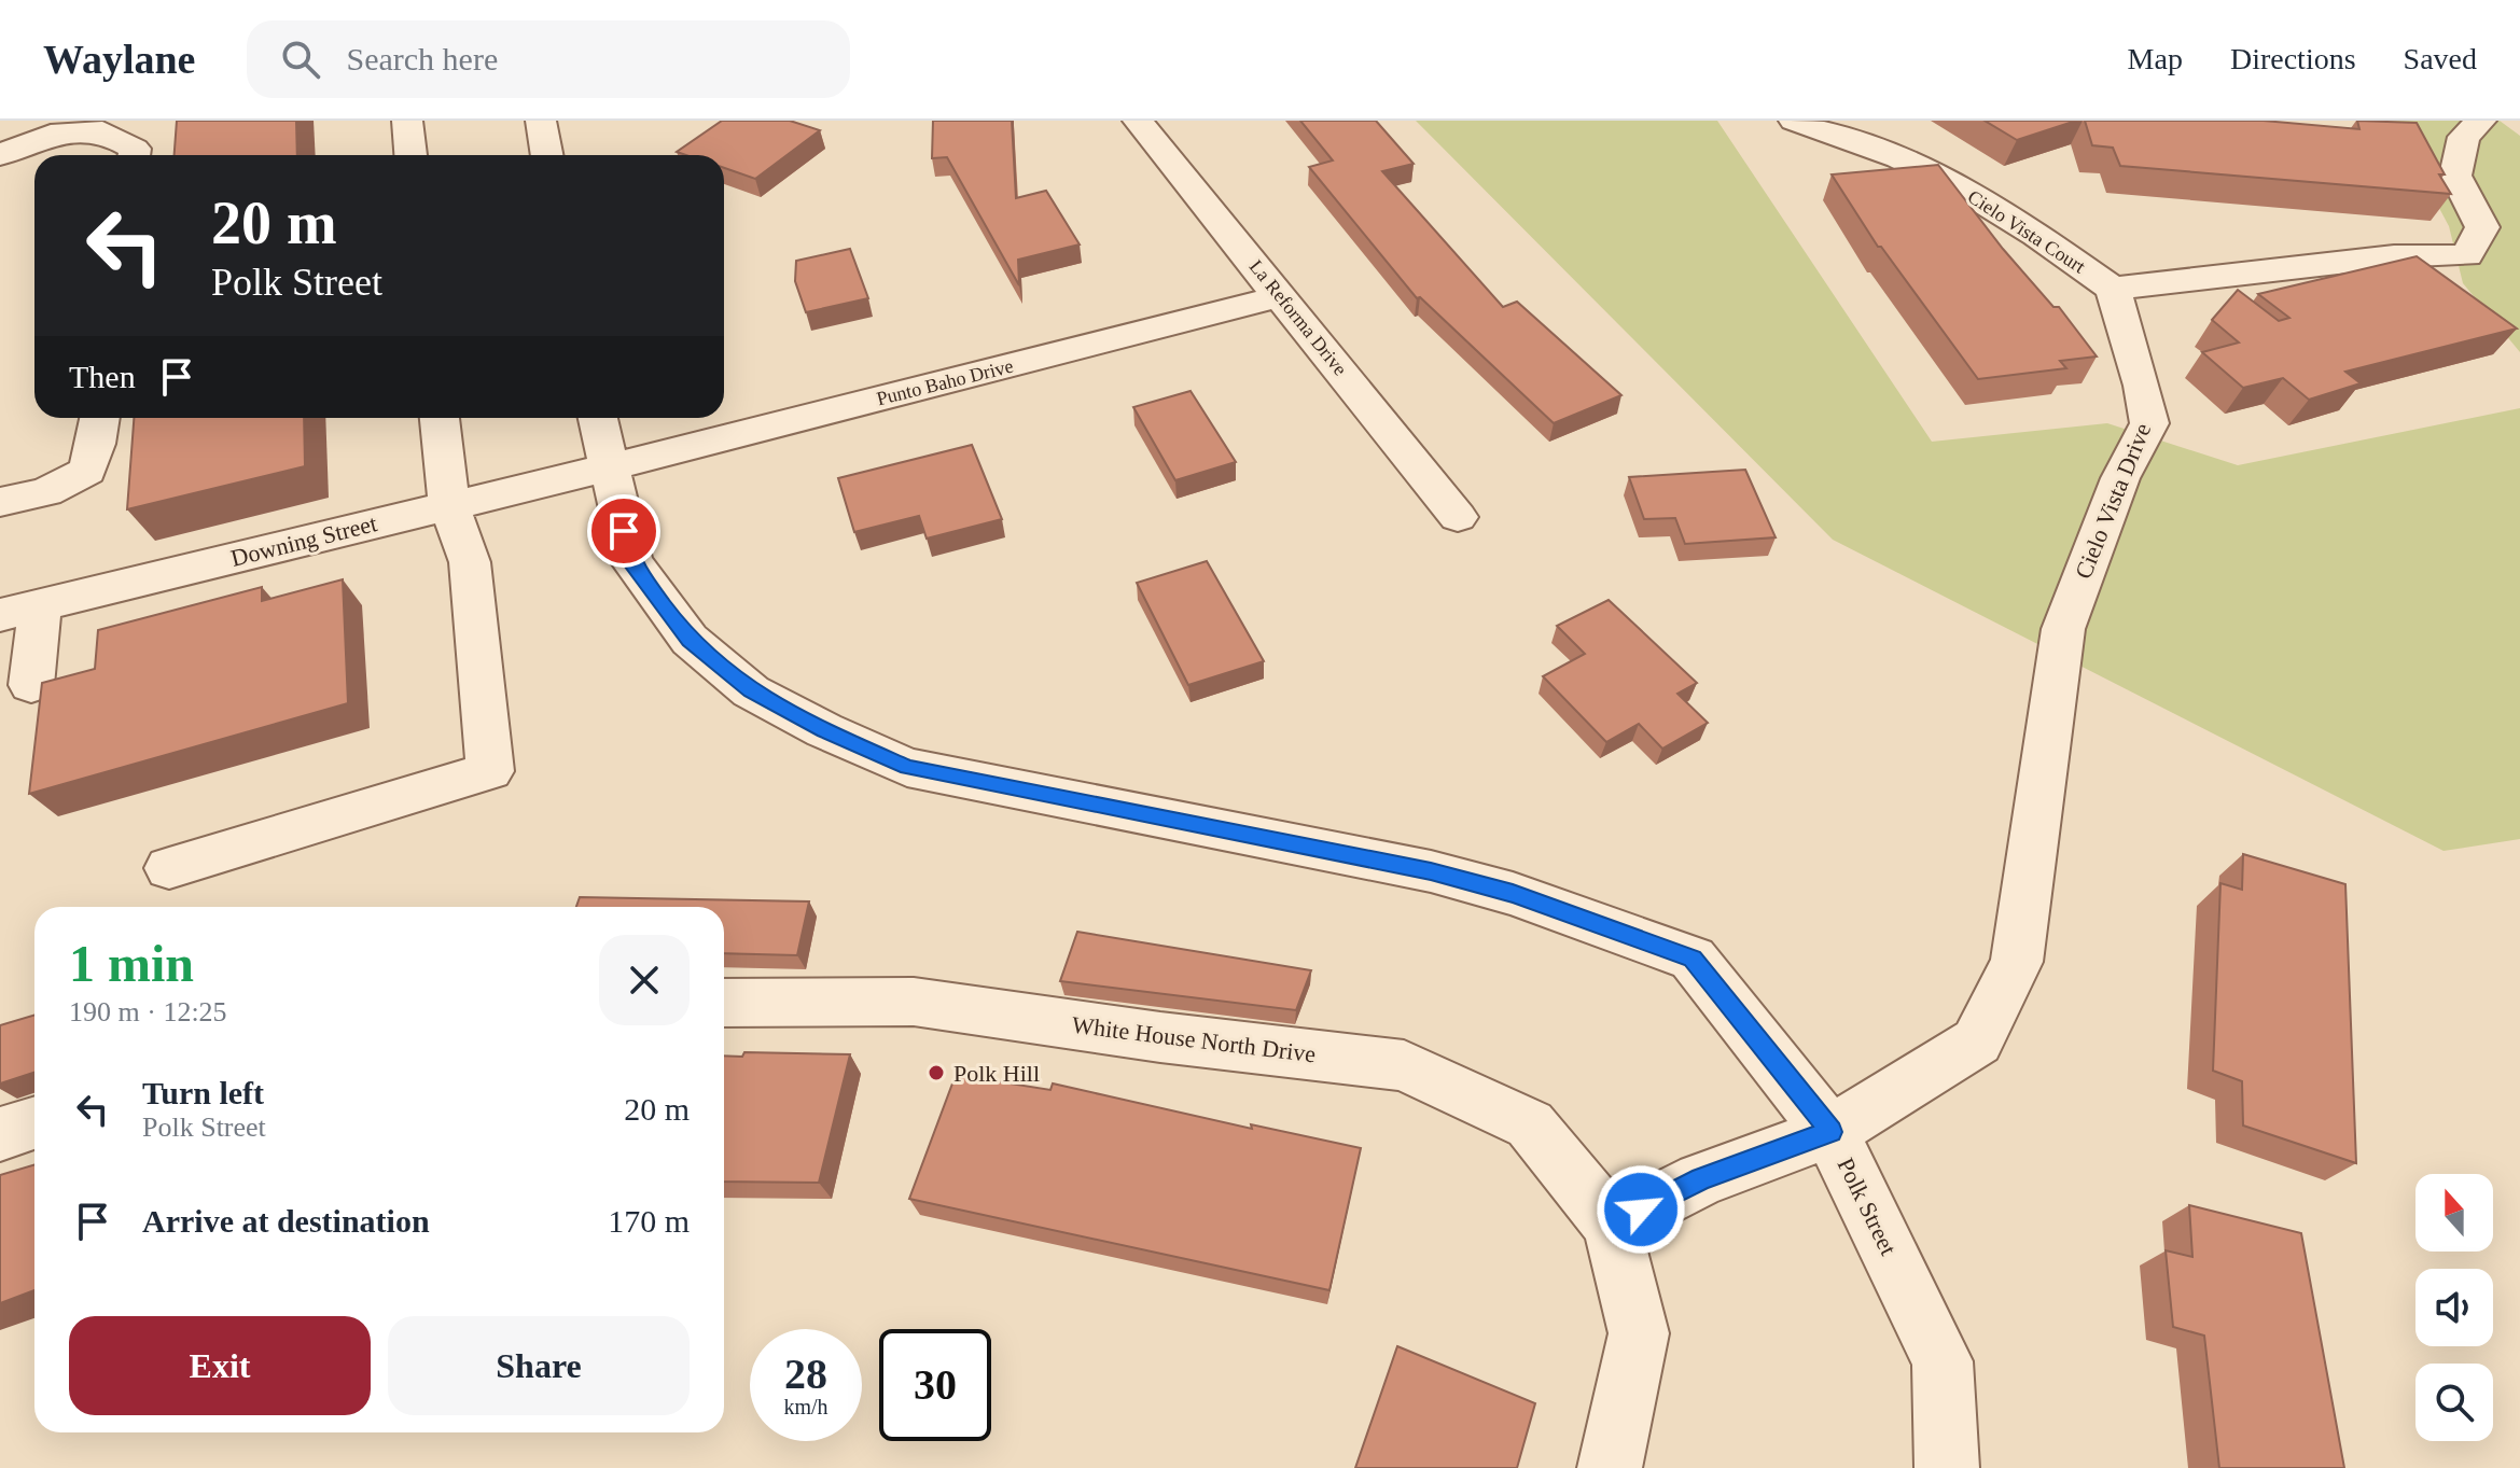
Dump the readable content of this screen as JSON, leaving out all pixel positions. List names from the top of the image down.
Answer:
{
  "streets": {
    "street": [
      "Cielo Vista Court",
      "La Reforma Drive",
      "Punto Baho Drive",
      "Cielo Vista Drive",
      "Downing Street",
      "White House North Drive",
      "Polk Street"
    ]
  },
  "crossings": [
    ["Cielo Vista Court", "Cielo Vista Drive"],
    ["La Reforma Drive", "Punto Baho Drive"],
    ["Punto Baho Drive", "Downing Street"],
    ["Punto Baho Drive", "Polk Street"],
    ["Cielo Vista Drive", "White House North Drive"],
    ["Cielo Vista Drive", "Polk Street"],
    ["Downing Street", "Polk Street"]
  ],
  "places": ["Polk Hill"],
  "north": "top",
  "page": {
    "header": "Waylane",
    "search": "Search here",
    "nav": ["Map", "Directions", "Saved"],
    "turn": ["20 m", "Polk Street"],
    "then": "Then",
    "heading": ["1 min", "190 m · 12:25"],
    "list": [
      {
        "name": "Turn left",
        "note": "Polk Street",
        "value": "20 m"
      },
      {
        "name": "Arrive at destination",
        "value": "170 m"
      }
    ],
    "buttons": ["Exit", "Share"],
    "speed": "28 km/h",
    "limit": "30"
  }
}
